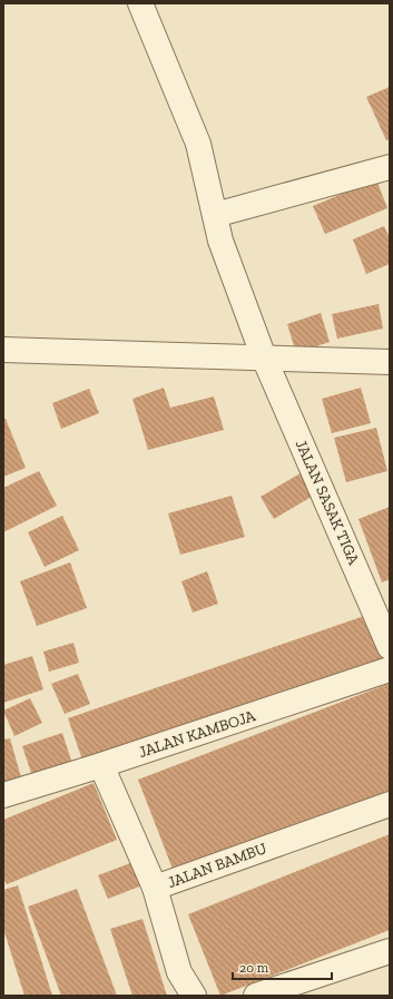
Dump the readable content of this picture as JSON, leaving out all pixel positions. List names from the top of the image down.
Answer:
{
  "streets": {
    "street": ["JALAN SASAK TIGA", "JALAN KAMBOJA", "JALAN BAMBU"]
  },
  "scale_bar": "20 m"
}
